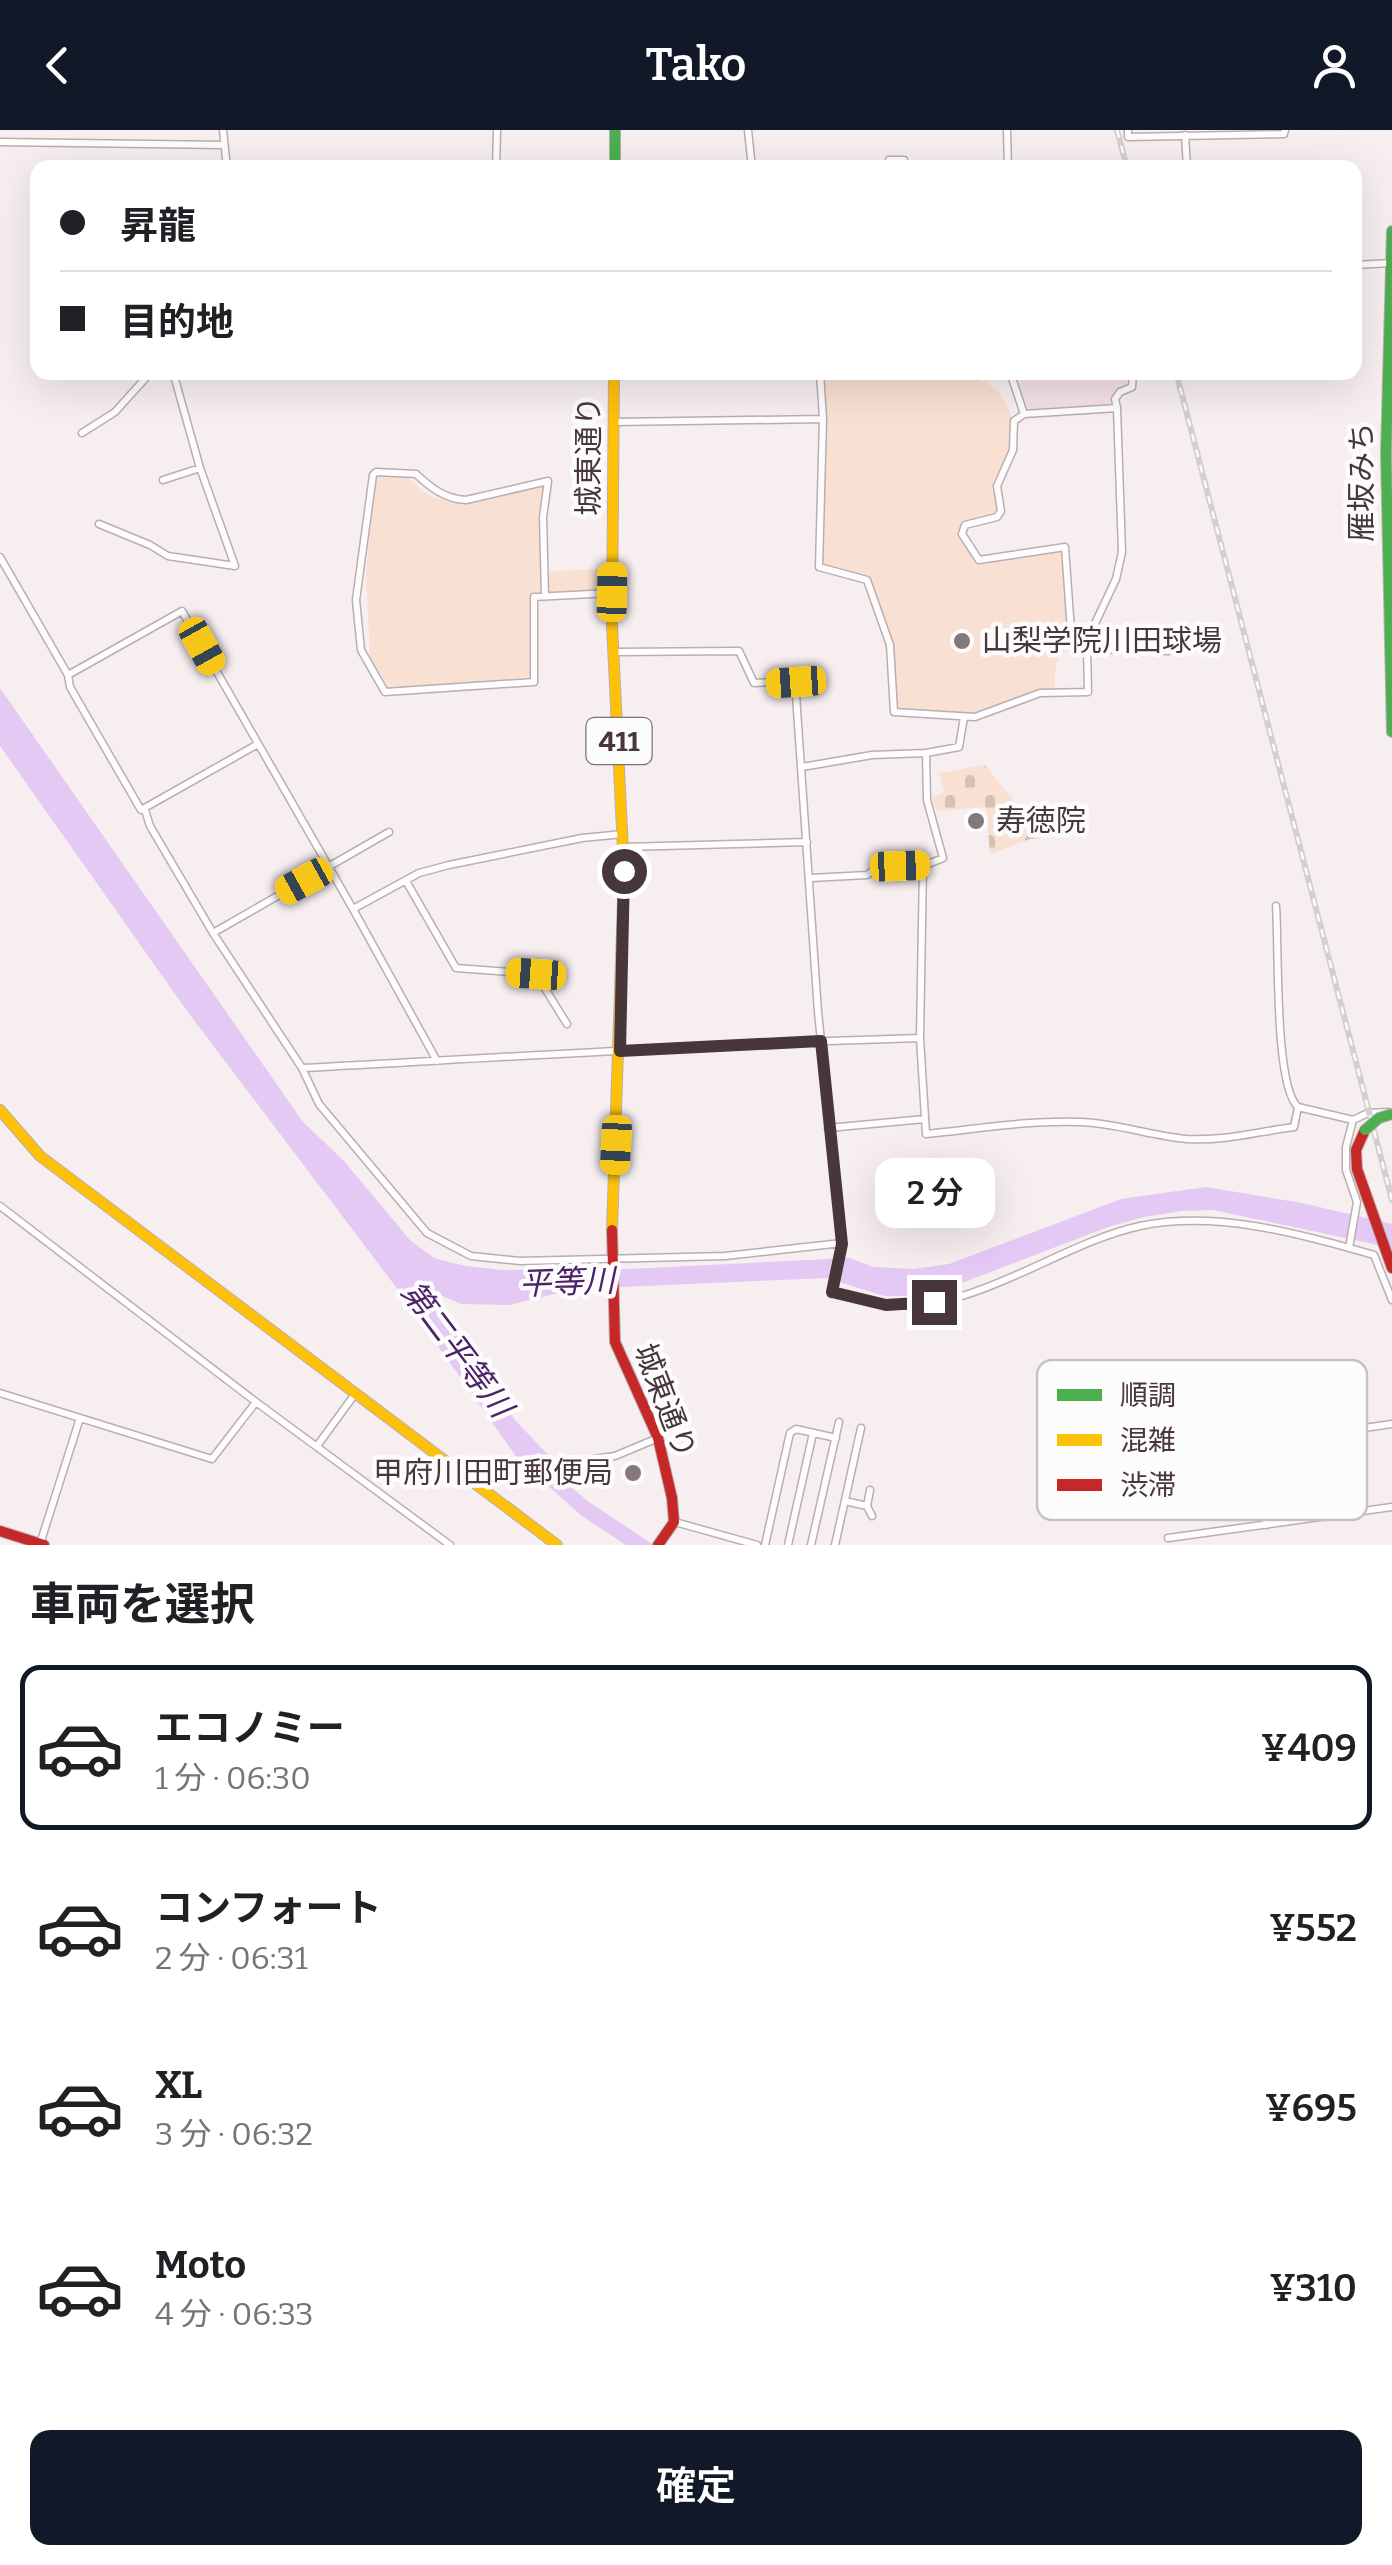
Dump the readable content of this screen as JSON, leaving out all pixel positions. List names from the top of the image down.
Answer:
{
  "streets": {
    "main road": ["城東通り", "雁坂みち", "411"]
  },
  "water": ["平等川", "第二平等川"],
  "places": ["山梨学院川田球場", "寿徳院", "甲府川田町郵便局"],
  "legend": ["順調", "混雑", "渋滞"],
  "page": {
    "header": "Tako",
    "banner": ["昇龍", "目的地"],
    "bubble": "2 分",
    "heading": "車両を選択",
    "list": [
      {
        "name": "エコノミー",
        "note": "1 分 · 06:30",
        "value": "¥409"
      },
      {
        "name": "コンフォート",
        "note": "2 分 · 06:31",
        "value": "¥552"
      },
      {
        "name": "XL",
        "note": "3 分 · 06:32",
        "value": "¥695"
      },
      {
        "name": "Moto",
        "note": "4 分 · 06:33",
        "value": "¥310"
      }
    ],
    "buttons": "確定"
  }
}
